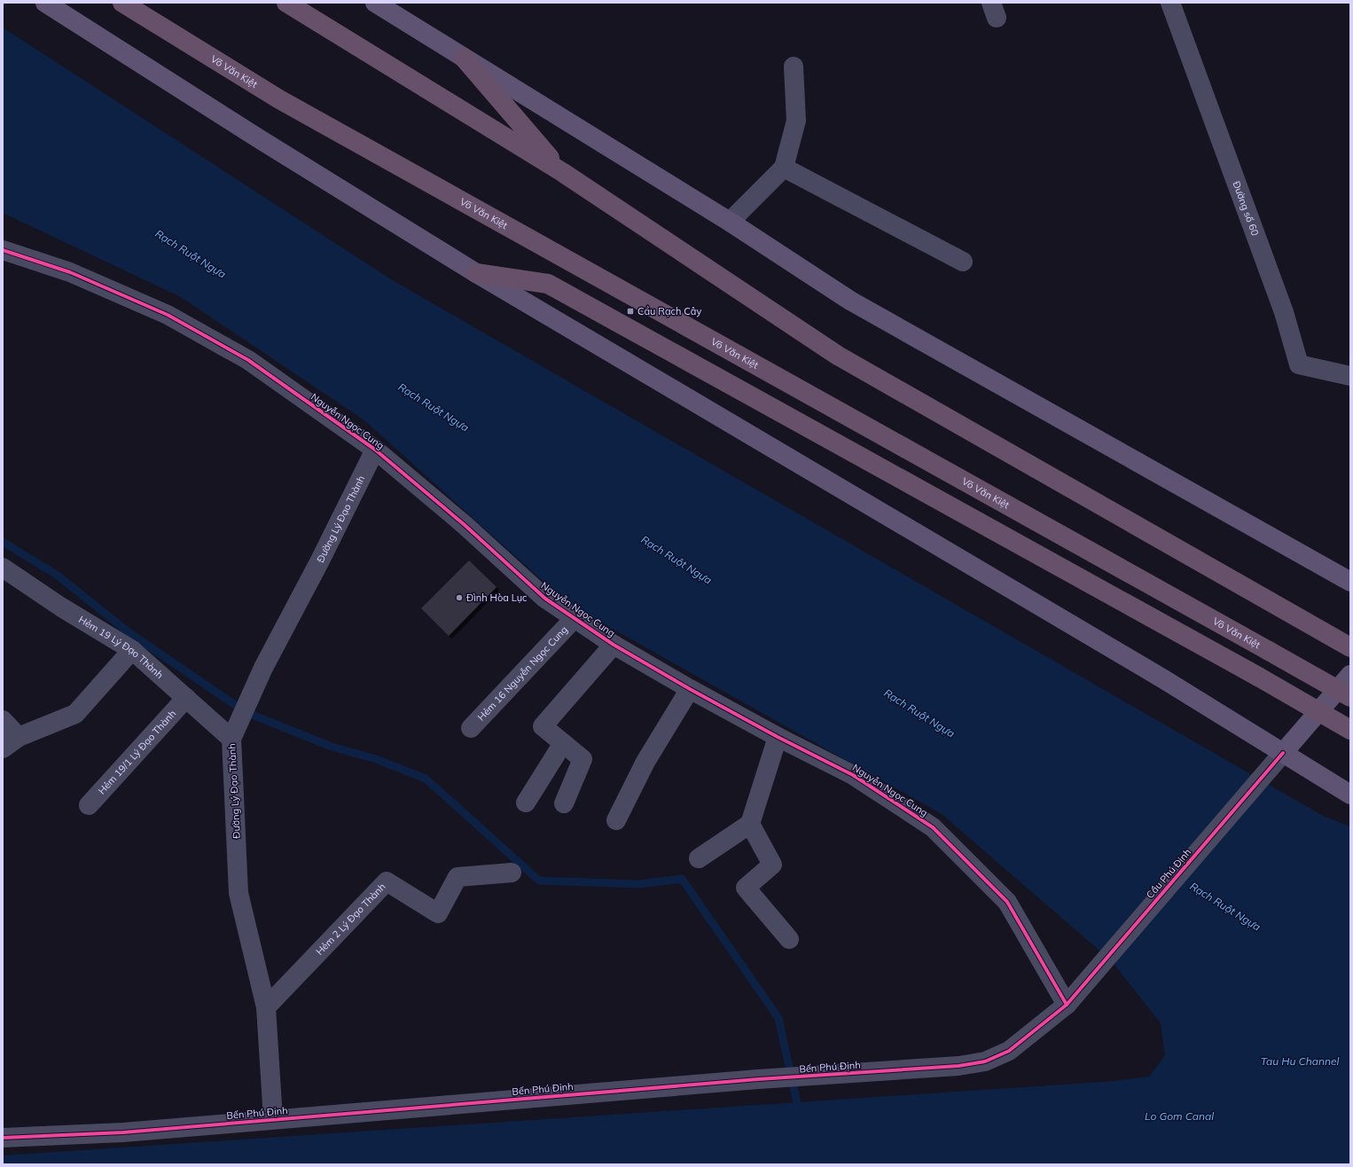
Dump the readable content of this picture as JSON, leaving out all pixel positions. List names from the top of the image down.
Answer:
{
  "streets": {
    "highway": ["Võ Văn Kiệt"],
    "street": [
      "Đường số 60",
      "Nguyễn Ngọc Cung",
      "Đường Lý Đạo Thành",
      "Hẻm 19 Lý Đạo Thành",
      "Hẻm 16 Nguyễn Ngọc Cung",
      "Hẻm 19/1 Lý Đạo Thành",
      "Cầu Phú Định",
      "Hẻm 2 Lý Đạo Thành",
      "Bến Phú Định"
    ]
  },
  "crossings": [
    ["Nguyễn Ngọc Cung", "Đường Lý Đạo Thành"],
    ["Nguyễn Ngọc Cung", "Hẻm 16 Nguyễn Ngọc Cung"],
    ["Nguyễn Ngọc Cung", "Cầu Phú Định"],
    ["Nguyễn Ngọc Cung", "Bến Phú Định"],
    ["Đường Lý Đạo Thành", "Hẻm 19 Lý Đạo Thành"],
    ["Đường Lý Đạo Thành", "Hẻm 2 Lý Đạo Thành"],
    ["Đường Lý Đạo Thành", "Bến Phú Định"],
    ["Hẻm 19 Lý Đạo Thành", "Hẻm 19/1 Lý Đạo Thành"],
    ["Cầu Phú Định", "Bến Phú Định"]
  ],
  "water": ["Rạch Ruột Ngựa", "Tau Hu Channel", "Lo Gom Canal"],
  "places": {
    "transit": ["Cầu Rạch Cây"],
    "other": ["Đình Hòa Lục"]
  }
}
